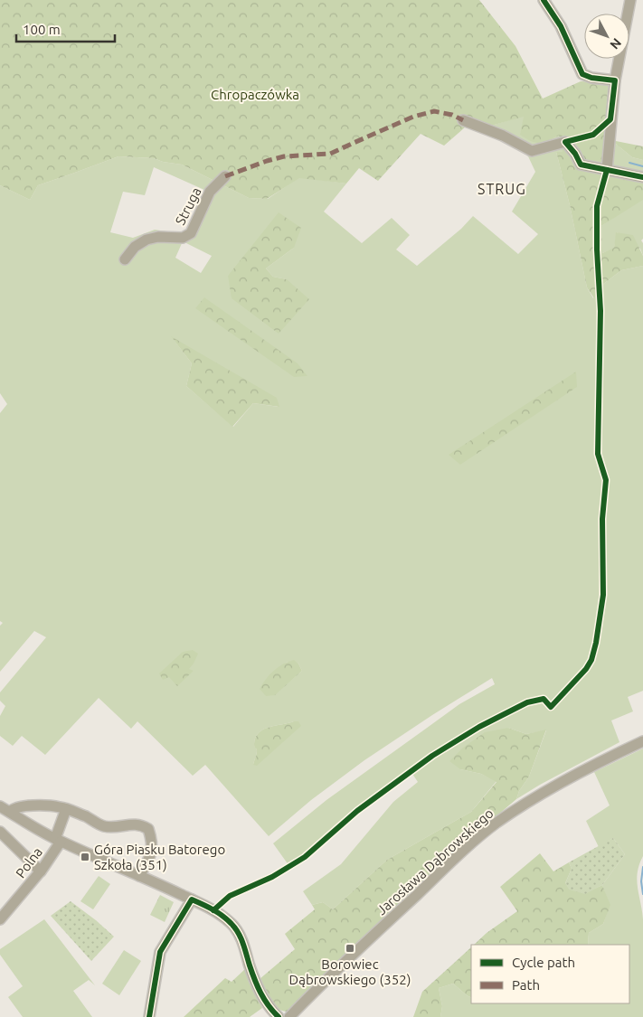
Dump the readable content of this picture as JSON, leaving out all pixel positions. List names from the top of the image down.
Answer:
{
  "streets": {
    "street": ["Struga", "Jarosława Dąbrowskiego", "Polna"]
  },
  "districts": ["STRUG"],
  "parks": ["Chropaczówka"],
  "places": {
    "transit": ["Góra Piasku Batorego Szkoła (351)", "Borowiec Dąbrowskiego (352)"]
  },
  "legend": ["Cycle path", "Path"],
  "scale_bar": "100 m",
  "north": "bottom right"
}
